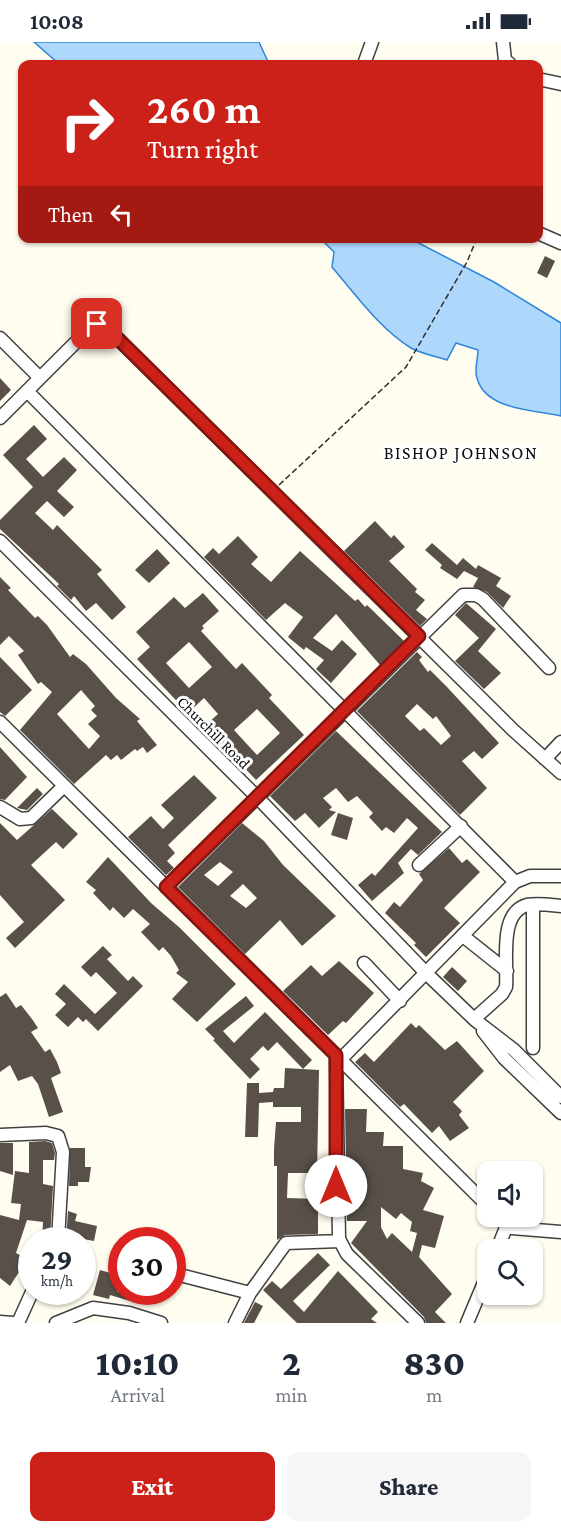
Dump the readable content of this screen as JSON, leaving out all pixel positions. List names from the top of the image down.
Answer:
{
  "streets": {
    "street": ["Churchill Road"]
  },
  "districts": ["BISHOP JOHNSON"],
  "page": {
    "status": "10:08",
    "turn": ["260 m", "Turn right"],
    "then": "Then",
    "speed": "29 km/h",
    "limit": "30",
    "eta": [
      "10:10",
      "Arrival",
      "2",
      "min",
      "830",
      "m"
    ],
    "buttons": ["Exit", "Share"]
  }
}
